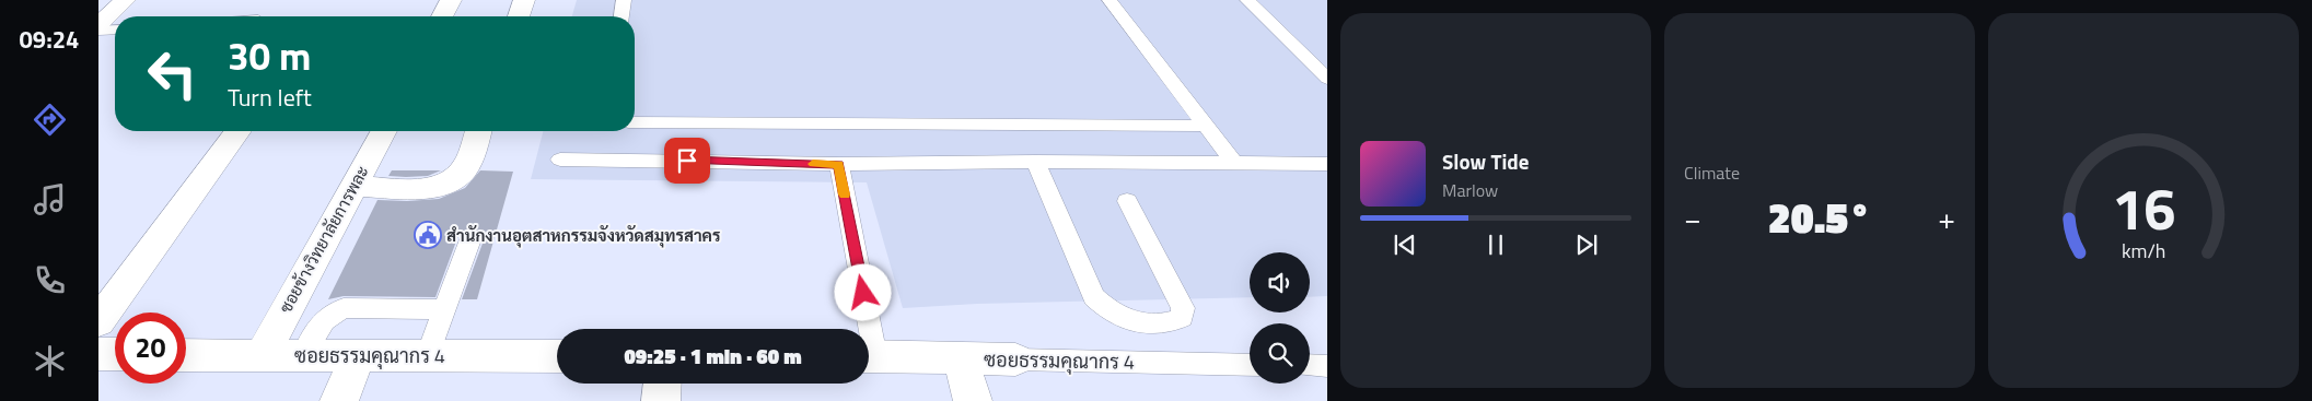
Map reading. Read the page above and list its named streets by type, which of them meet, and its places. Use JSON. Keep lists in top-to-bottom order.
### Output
{
  "streets": {
    "street": ["ซอยข้างวิทยาลัยการพละ", "ซอยธรรมคุณากร 4"]
  },
  "crossings": [
    ["ซอยข้างวิทยาลัยการพละ", "ซอยธรรมคุณากร 4"]
  ],
  "places": {
    "public building": ["สำนักงานอุตสาหกรรมจังหวัดสมุทรสาคร"]
  },
  "page": {
    "tabs": "09:24",
    "tile": "Climate",
    "turn": ["30 m", "Turn left"],
    "song": ["Slow Tide", "Marlow"],
    "heat": ["−", "20.5°", "+"],
    "limit": "20",
    "trip": "09:25 · 1 min · 60 m",
    "gauge": ["16", "km/h"]
  }
}
